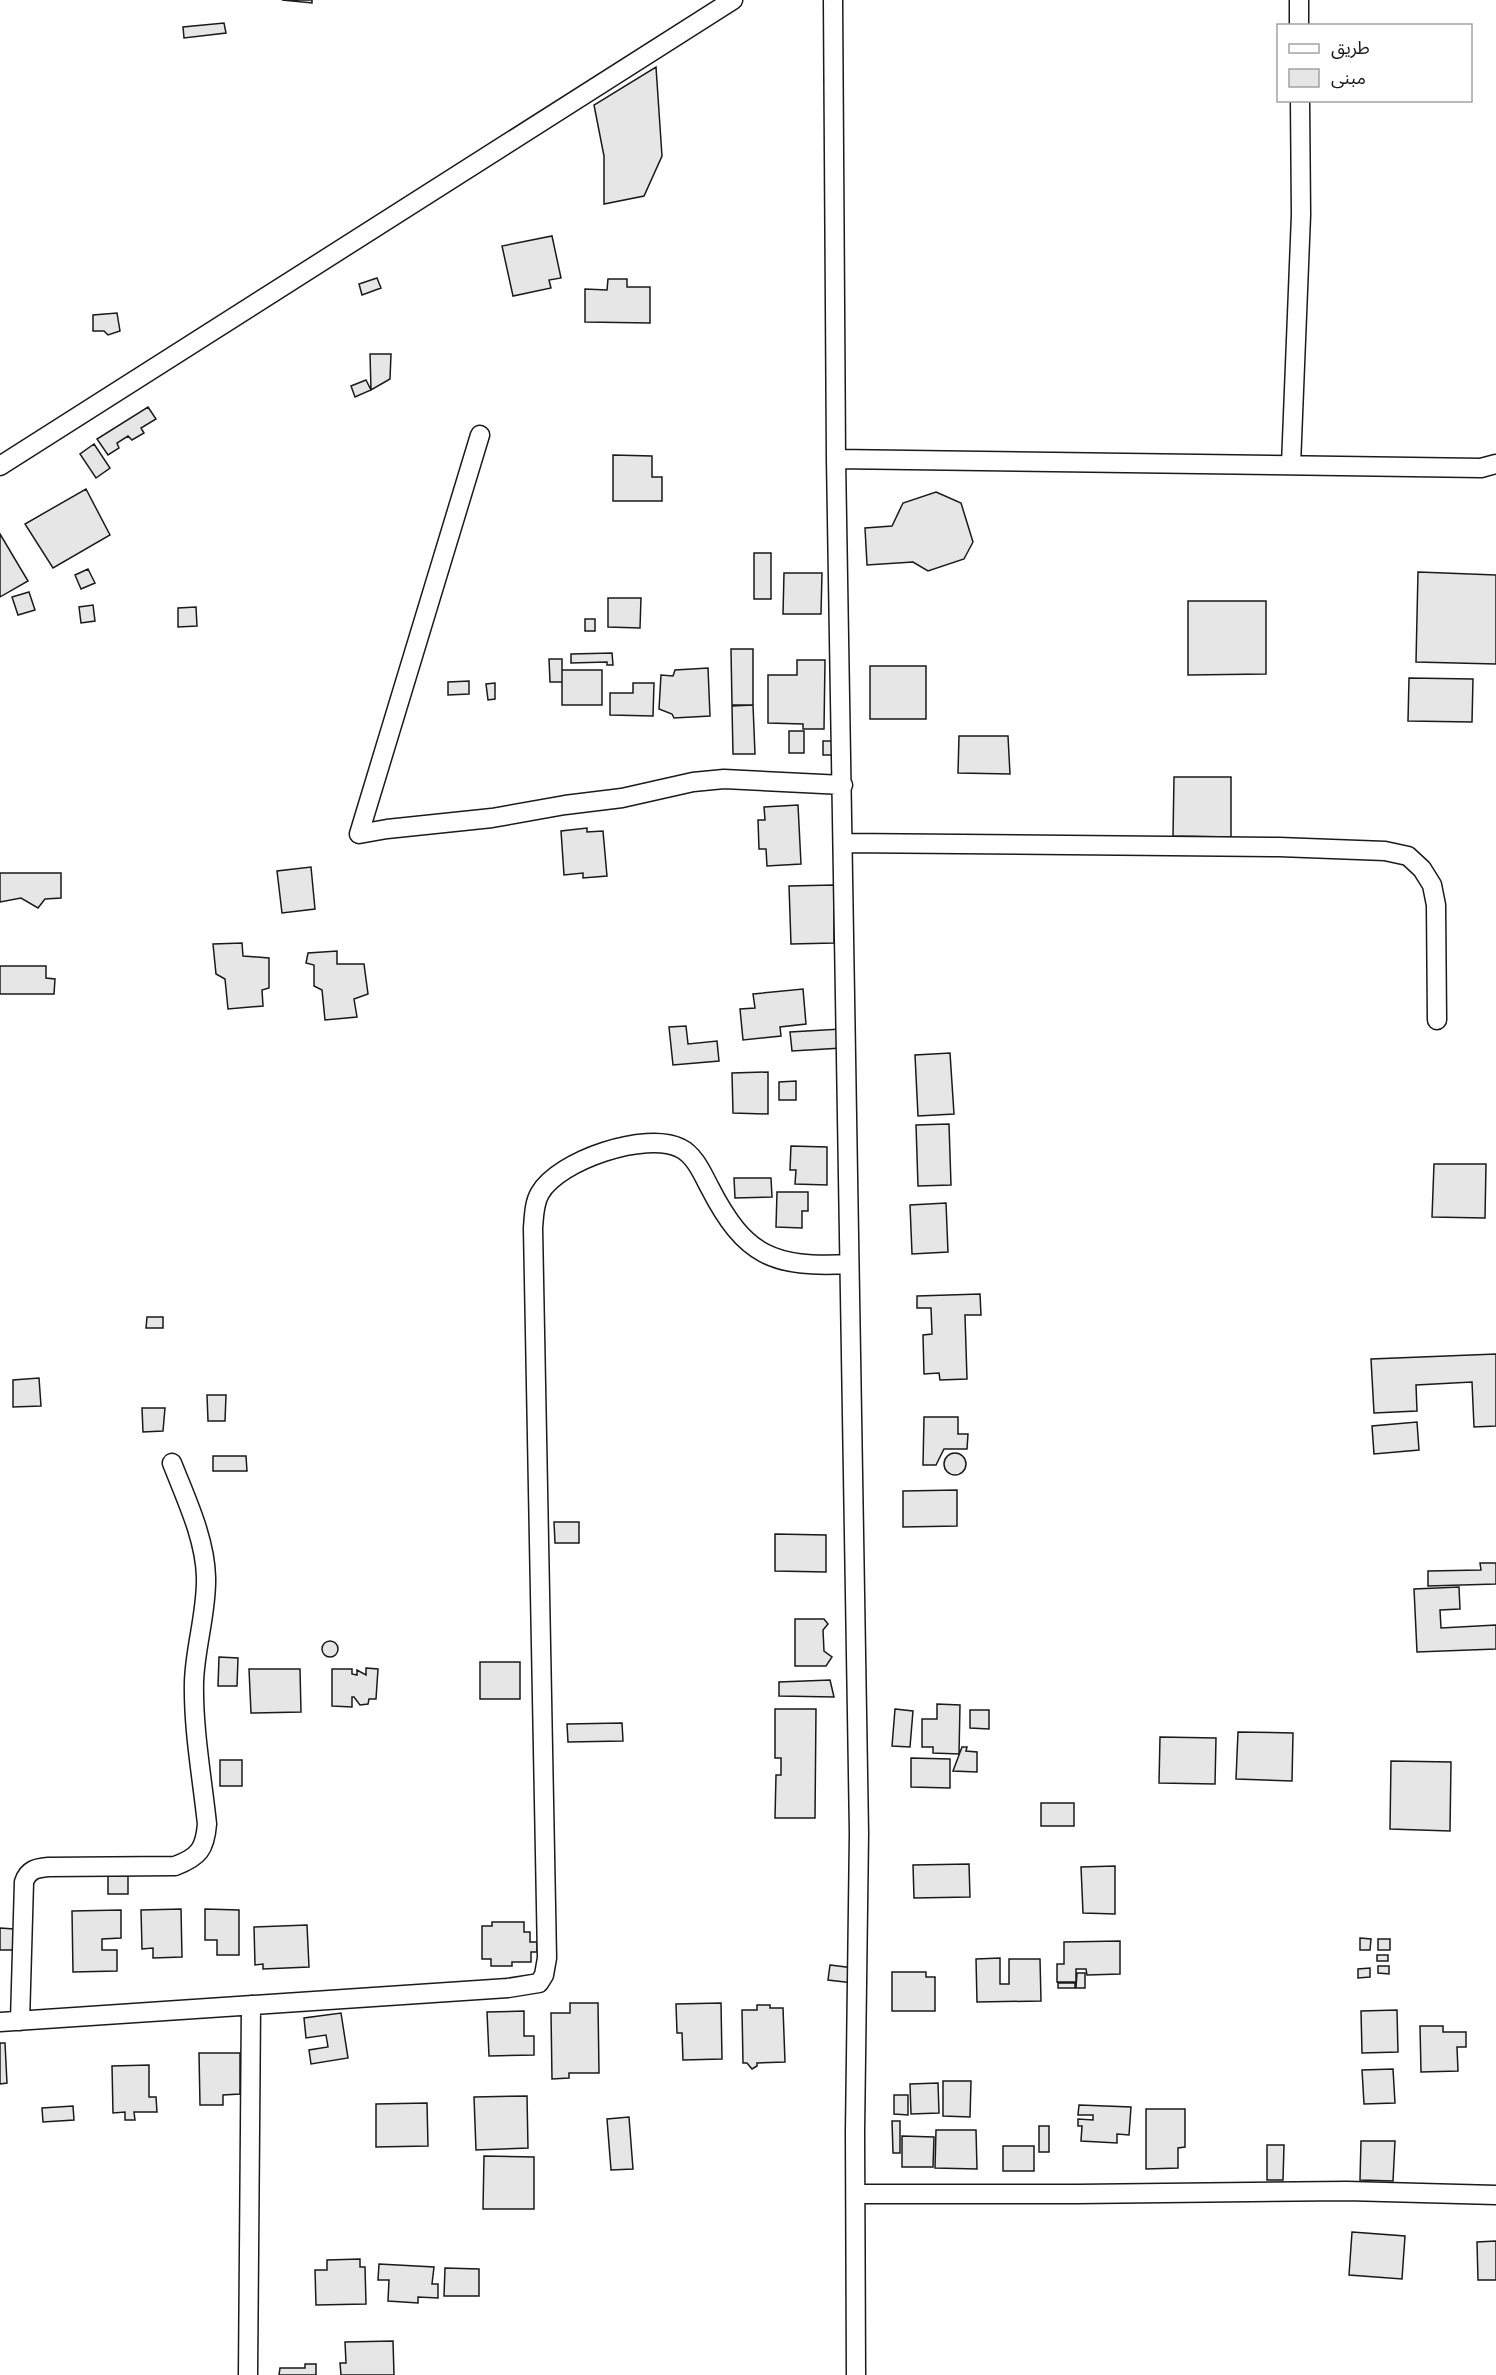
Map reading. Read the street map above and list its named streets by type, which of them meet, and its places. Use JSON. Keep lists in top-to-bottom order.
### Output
{
  "legend": ["طريق", "مبنى"]
}
